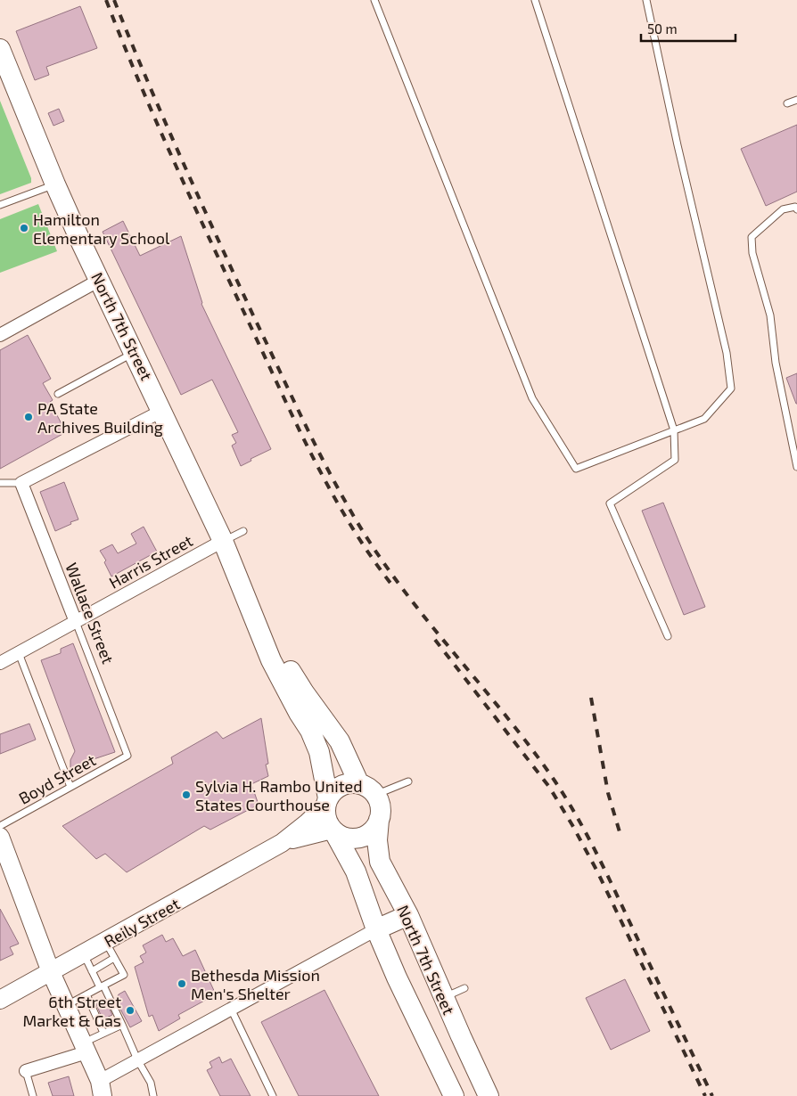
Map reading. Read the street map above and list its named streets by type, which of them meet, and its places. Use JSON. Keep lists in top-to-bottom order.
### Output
{
  "streets": {
    "main road": ["North 7th Street", "Reily Street"],
    "street": ["Harris Street", "Wallace Street"],
    "lane": ["Boyd Street"]
  },
  "crossings": [
    ["North 7th Street", "Harris Street"],
    ["North 7th Street", "Reily Street"],
    ["Harris Street", "Wallace Street"],
    ["Wallace Street", "Boyd Street"]
  ],
  "places": [
    "Hamilton Elementary School",
    "PA State Archives Building",
    "Sylvia H. Rambo United States Courthouse",
    "Bethesda Mission Men's Shelter",
    "6th Street Market & Gas"
  ],
  "scale_bar": "50 m"
}
